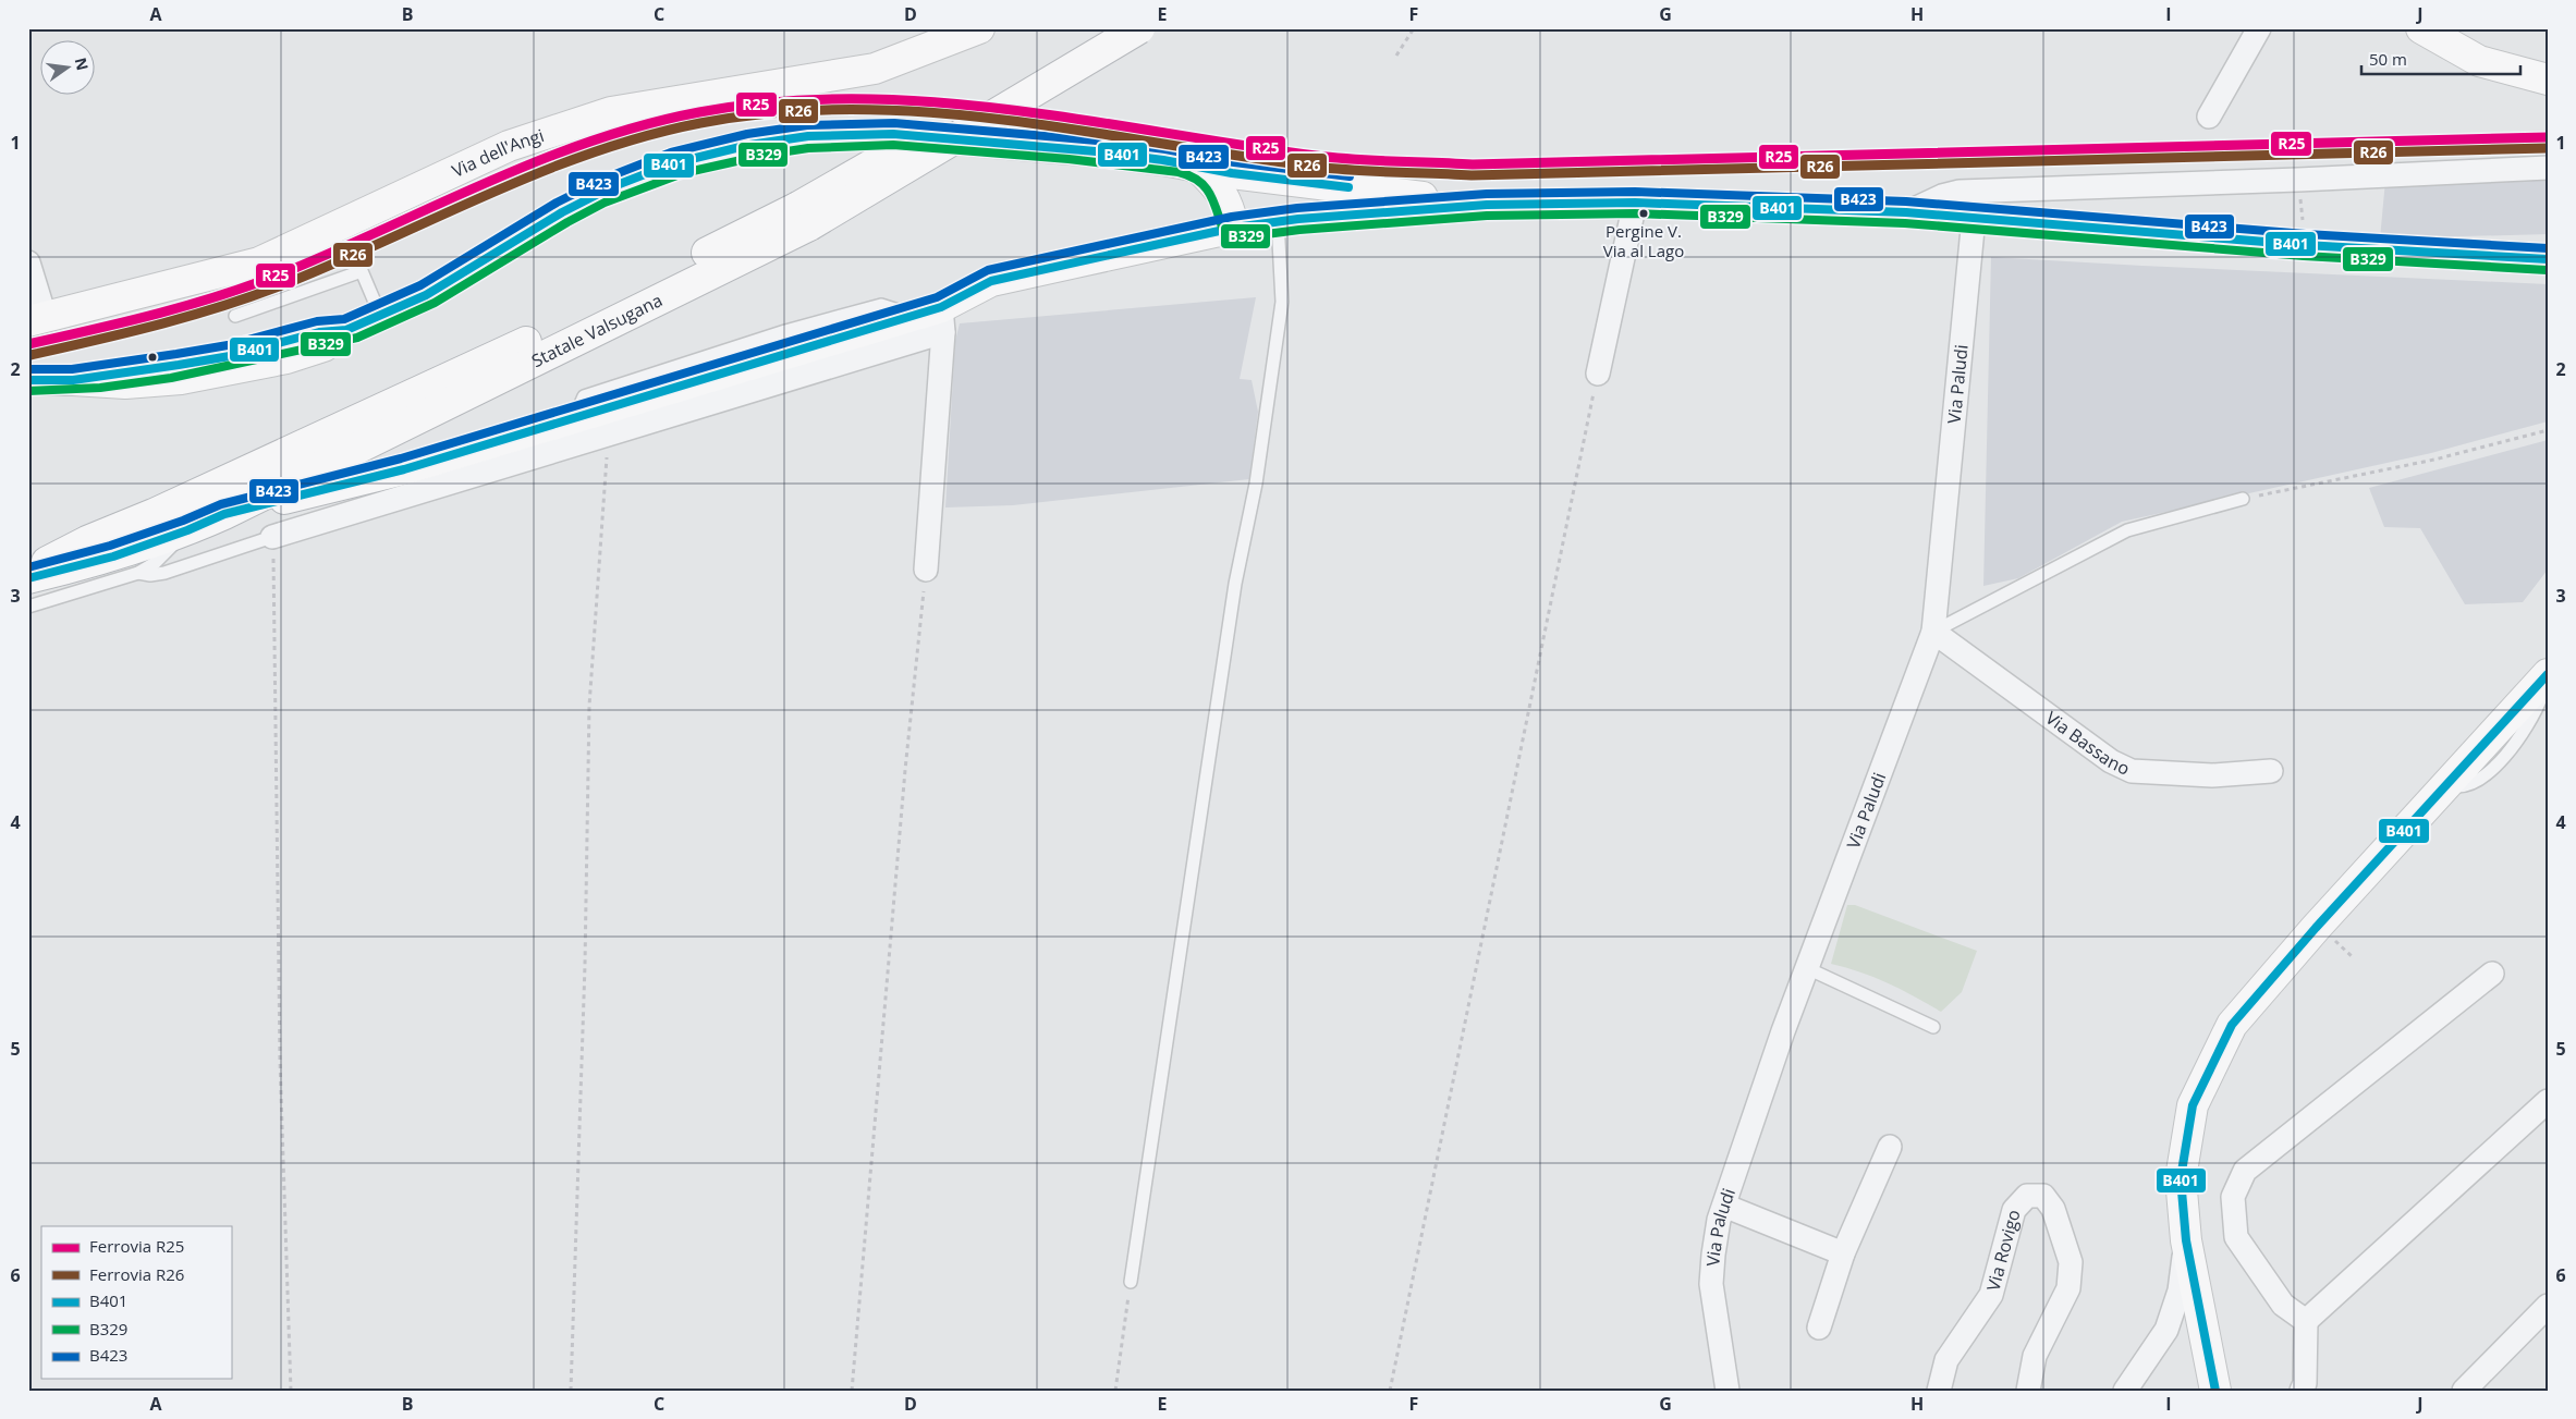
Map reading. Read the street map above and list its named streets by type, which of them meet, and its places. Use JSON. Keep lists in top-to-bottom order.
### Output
{
  "streets": {
    "main road": ["Via dell'Angi", "Statale Valsugana"],
    "street": ["Via Paludi", "Via Bassano", "Via Rovigo"]
  },
  "crossings": [
    ["Via Paludi", "Via Bassano"]
  ],
  "places": ["Pergine V. Via al Lago"],
  "lines": [
    "rail line R25",
    "rail line R26",
    "transit line B423",
    "transit line B401",
    "transit line B329"
  ],
  "legend": [
    "Ferrovia R25",
    "Ferrovia R26",
    "B401",
    "B329",
    "B423"
  ],
  "scale_bar": "50 m",
  "north": "right",
  "grid": {
    "columns": [
      "A",
      "B",
      "C",
      "D",
      "E",
      "F",
      "G",
      "H",
      "I",
      "J"
    ],
    "rows": [
      "1",
      "2",
      "3",
      "4",
      "5",
      "6"
    ]
  }
}
